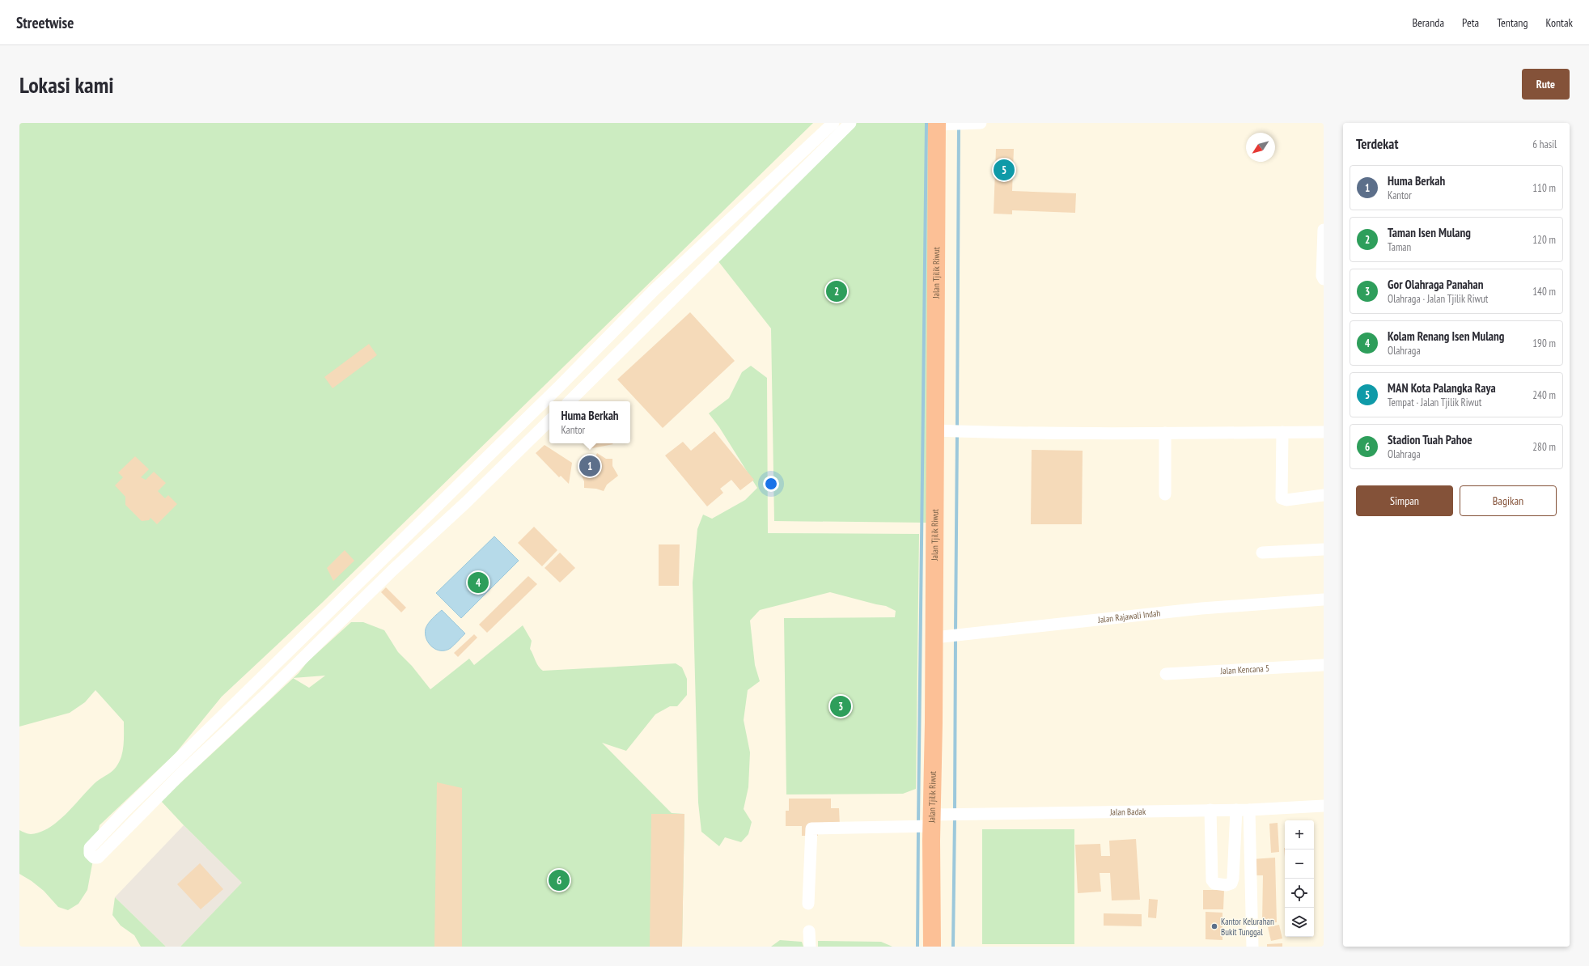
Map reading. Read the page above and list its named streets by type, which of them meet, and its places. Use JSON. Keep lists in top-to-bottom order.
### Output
{
  "streets": {
    "highway": ["Jalan Tjilik Riwut"],
    "street": ["Jalan Rajawali Indah", "Jalan Kencana 5", "Jalan Badak"]
  },
  "crossings": [
    ["Jalan Tjilik Riwut", "Jalan Rajawali Indah"],
    ["Jalan Tjilik Riwut", "Jalan Badak"]
  ],
  "places": ["Kantor Kelurahan Bukit Tunggal"],
  "north": "bottom left",
  "page": {
    "header": "Streetwise",
    "nav": [
      "Beranda",
      "Peta",
      "Tentang",
      "Kontak"
    ],
    "buttons": [
      "Rute",
      ["Simpan", "Bagikan"]
    ],
    "title": "Lokasi kami",
    "heading": ["Terdekat", "6 hasil"],
    "pins": [
      "5",
      "2",
      "1",
      "4",
      "3",
      "6"
    ],
    "list": [
      {
        "mark": "1",
        "name": "Huma Berkah",
        "note": "Kantor",
        "value": "110 m"
      },
      {
        "mark": "2",
        "name": "Taman Isen Mulang",
        "note": "Taman",
        "value": "120 m"
      },
      {
        "mark": "3",
        "name": "Gor Olahraga Panahan",
        "note": "Olahraga · Jalan Tjilik Riwut",
        "value": "140 m"
      },
      {
        "mark": "4",
        "name": "Kolam Renang Isen Mulang",
        "note": "Olahraga",
        "value": "190 m"
      },
      {
        "mark": "5",
        "name": "MAN Kota Palangka Raya",
        "note": "Tempat · Jalan Tjilik Riwut",
        "value": "240 m"
      },
      {
        "mark": "6",
        "name": "Stadion Tuah Pahoe",
        "note": "Olahraga",
        "value": "280 m"
      }
    ],
    "popup": ["Huma Berkah", "Kantor"],
    "map_buttons": ["+", "−"]
  }
}
